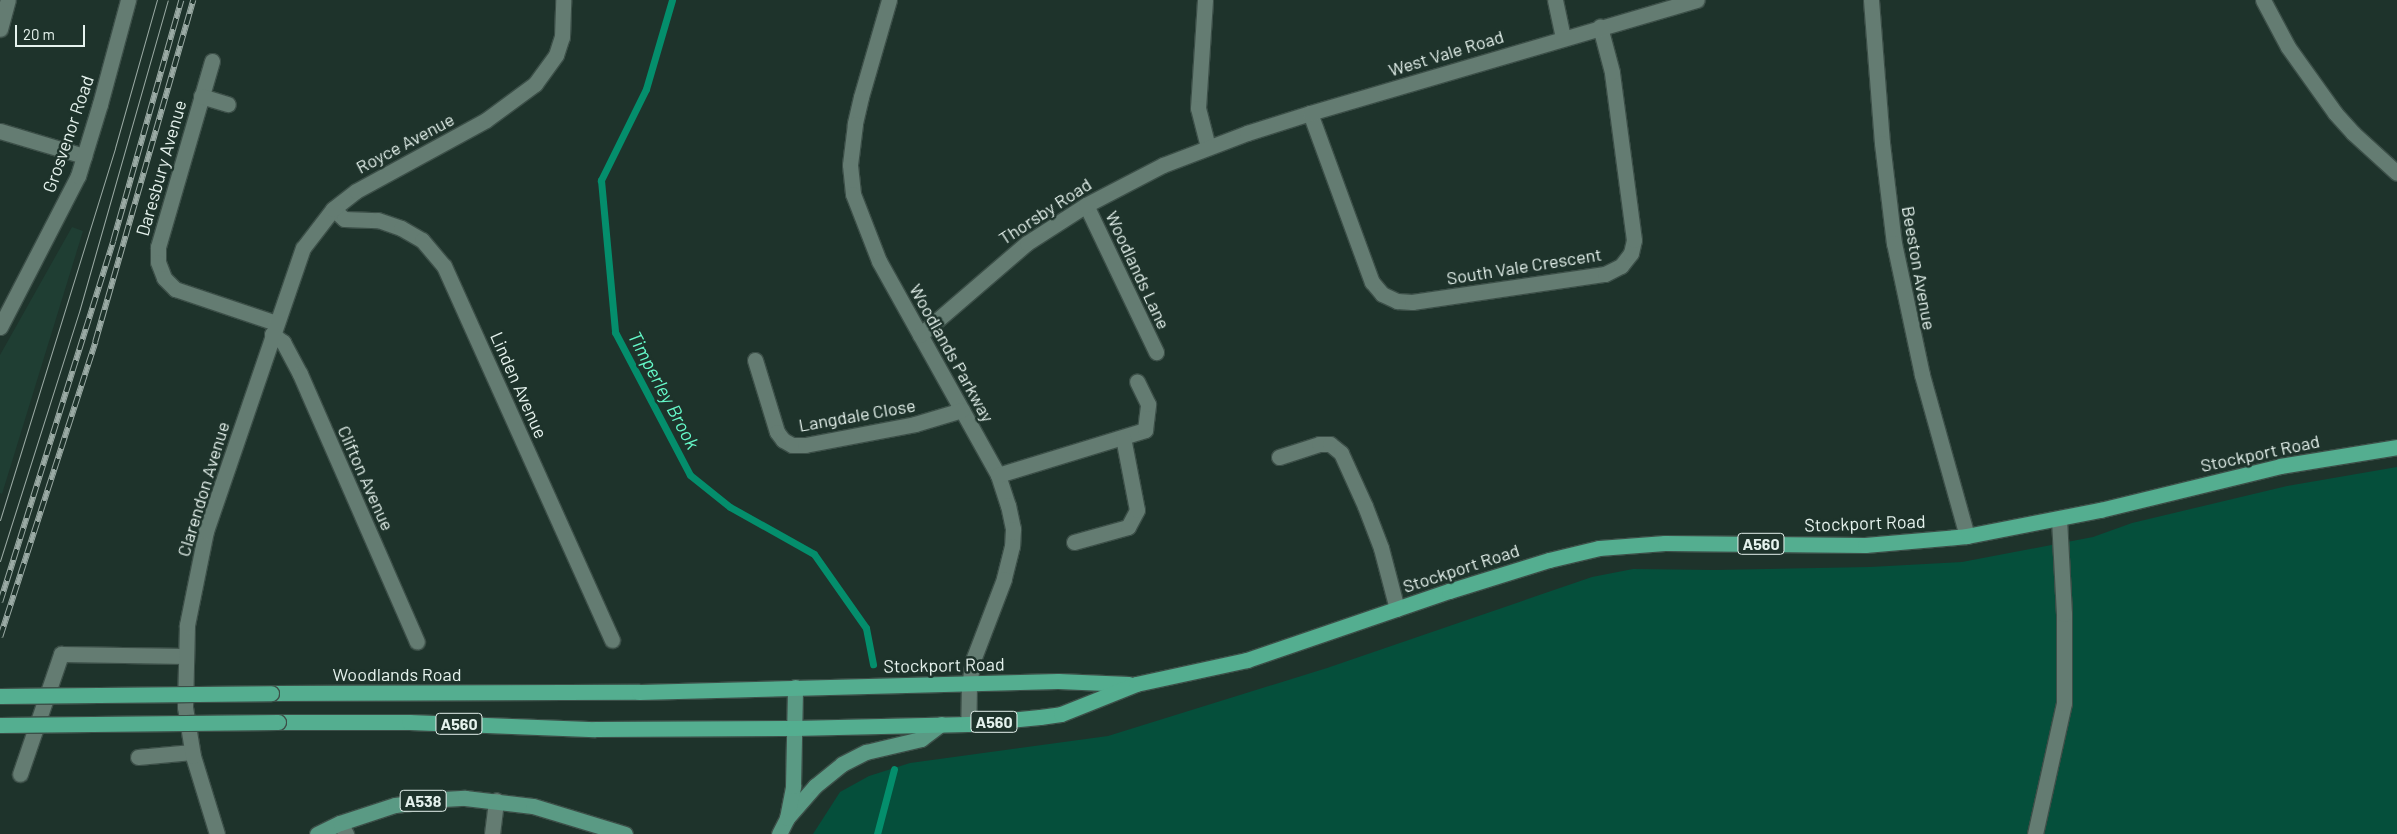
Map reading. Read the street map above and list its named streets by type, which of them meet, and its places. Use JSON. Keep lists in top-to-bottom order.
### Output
{
  "streets": {
    "highway": ["Stockport Road", "A560", "Woodlands Road"],
    "main road": ["A538"],
    "street": [
      "West Vale Road",
      "Grosvenor Road",
      "Royce Avenue",
      "Daresbury Avenue",
      "Thorsby Road",
      "South Vale Crescent",
      "Beeston Avenue",
      "Woodlands Lane",
      "Woodlands Parkway",
      "Linden Avenue",
      "Langdale Close",
      "Clifton Avenue",
      "Clarendon Avenue"
    ]
  },
  "crossings": [
    ["West Vale Road", "Thorsby Road"],
    ["West Vale Road", "South Vale Crescent"],
    ["Royce Avenue", "Daresbury Avenue"],
    ["Royce Avenue", "Linden Avenue"],
    ["Royce Avenue", "Clifton Avenue"],
    ["Royce Avenue", "Clarendon Avenue"],
    ["Daresbury Avenue", "Clifton Avenue"],
    ["Daresbury Avenue", "Clarendon Avenue"],
    ["Thorsby Road", "Woodlands Lane"],
    ["Thorsby Road", "Woodlands Parkway"],
    ["Beeston Avenue", "Stockport Road"],
    ["Woodlands Parkway", "Langdale Close"],
    ["Woodlands Parkway", "Stockport Road"],
    ["Stockport Road", "A560"],
    ["Stockport Road", "Woodlands Road"],
    ["Clifton Avenue", "Clarendon Avenue"]
  ],
  "water": ["Timperley Brook"],
  "scale_bar": "20 m"
}
